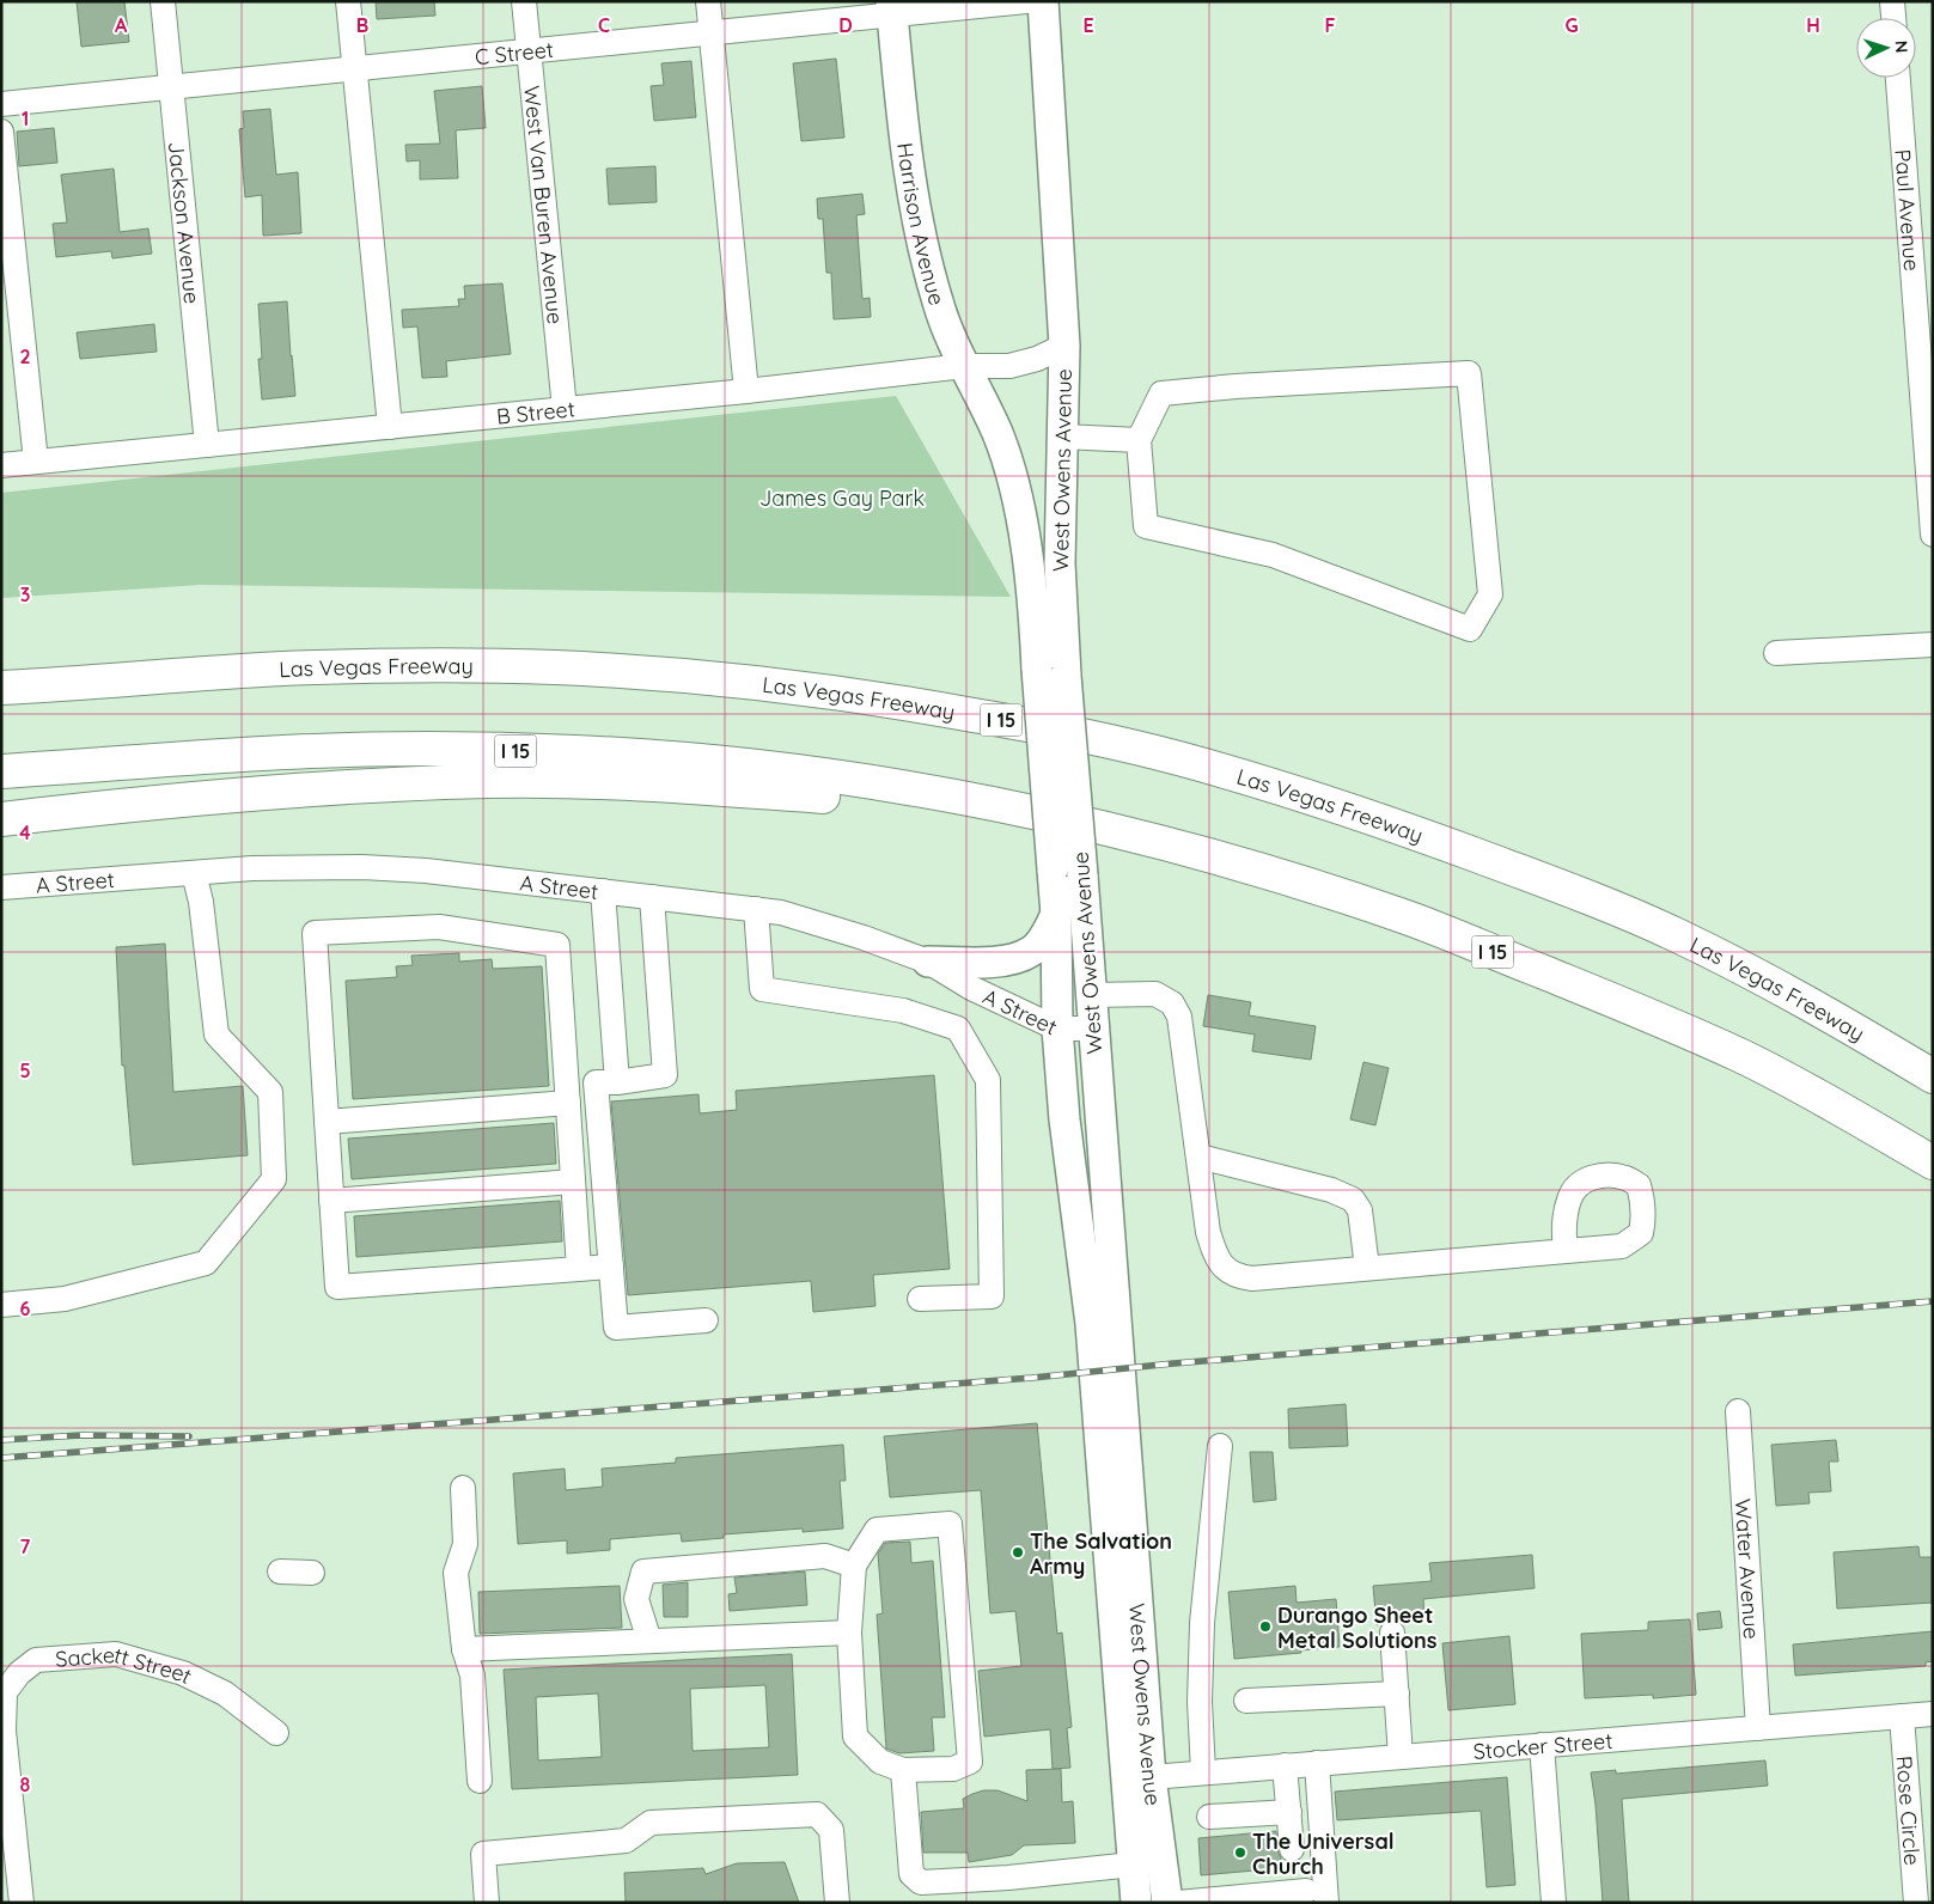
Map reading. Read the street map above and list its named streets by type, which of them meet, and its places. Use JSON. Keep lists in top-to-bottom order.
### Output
{
  "streets": {
    "highway": ["Las Vegas Freeway", "I 15"],
    "main road": ["Harrison Avenue", "West Owens Avenue"],
    "street": [
      "C Street",
      "West Van Buren Avenue",
      "Paul Avenue",
      "Jackson Avenue",
      "B Street",
      "A Street",
      "Water Avenue",
      "Sackett Street",
      "Stocker Street",
      "Rose Circle"
    ]
  },
  "crossings": [
    ["C Street", "West Van Buren Avenue"],
    ["C Street", "Jackson Avenue"],
    ["C Street", "Harrison Avenue"],
    ["West Van Buren Avenue", "B Street"],
    ["Jackson Avenue", "B Street"],
    ["Harrison Avenue", "B Street"],
    ["Harrison Avenue", "West Owens Avenue"],
    ["B Street", "West Owens Avenue"],
    ["West Owens Avenue", "A Street"],
    ["West Owens Avenue", "Stocker Street"],
    ["Water Avenue", "Stocker Street"],
    ["Stocker Street", "Rose Circle"]
  ],
  "parks": ["James Gay Park"],
  "places": ["The Salvation Army", "Durango Sheet Metal Solutions", "The Universal Church"],
  "north": "right",
  "grid": {
    "columns": [
      "A",
      "B",
      "C",
      "D",
      "E",
      "F",
      "G",
      "H"
    ],
    "rows": [
      "1",
      "2",
      "3",
      "4",
      "5",
      "6",
      "7",
      "8"
    ]
  }
}
